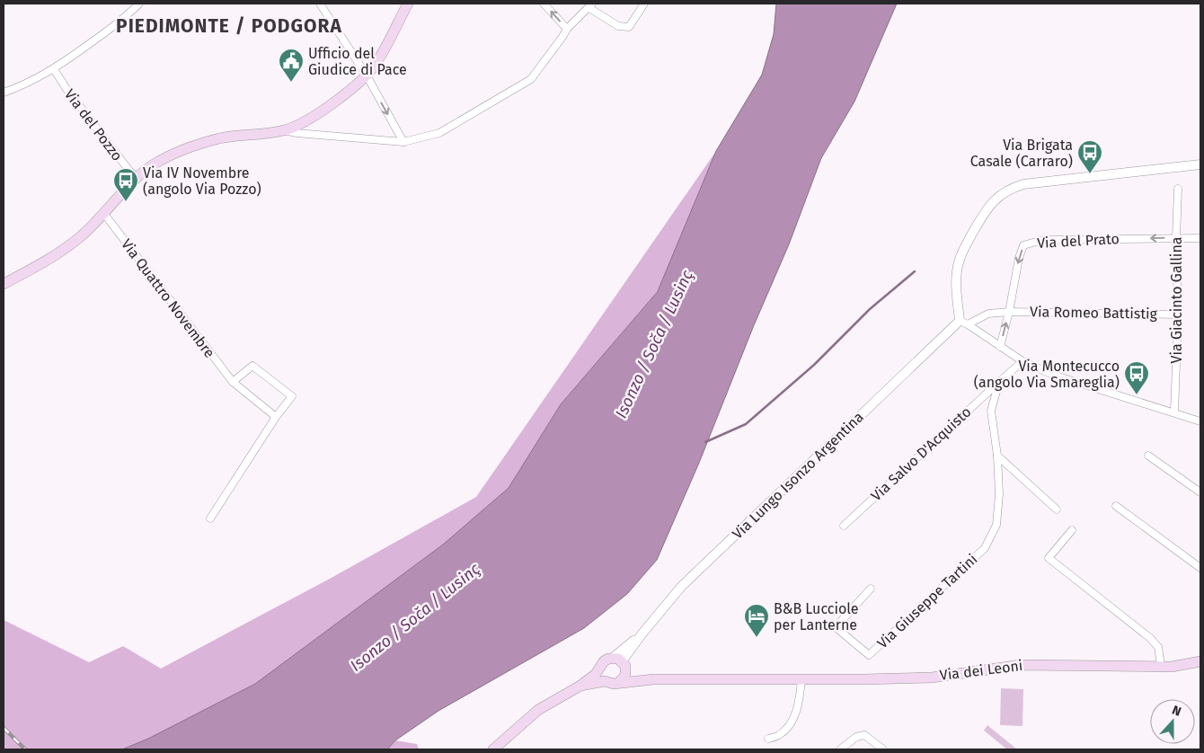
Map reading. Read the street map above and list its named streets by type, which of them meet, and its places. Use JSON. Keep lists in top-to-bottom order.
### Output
{
  "streets": {
    "main road": ["Via Lungo Isonzo Argentina", "Via dei Leoni"],
    "street": [
      "Via del Pozzo",
      "Via del Prato",
      "Via Quattro Novembre",
      "Via Giacinto Gallina",
      "Via Romeo Battistig",
      "Via Salvo D'Acquisto",
      "Via Giuseppe Tartini"
    ]
  },
  "crossings": [
    ["Via del Prato", "Via Giacinto Gallina"],
    ["Via del Prato", "Via Romeo Battistig"],
    ["Via Giacinto Gallina", "Via Romeo Battistig"],
    ["Via Romeo Battistig", "Via Lungo Isonzo Argentina"],
    ["Via Lungo Isonzo Argentina", "Via dei Leoni"]
  ],
  "one_way": ["Via del Prato"],
  "districts": ["PIEDIMONTE / PODGORA"],
  "water": ["Isonzo / Soča / Lusinç"],
  "places": {
    "public building": ["Ufficio del Giudice di Pace"],
    "bus stop": ["Via Brigata Casale (Carraro)", "Via IV Novembre (angolo Via Pozzo)", "Via Montecucco (angolo Via Smareglia)"],
    "hotel": ["B&B Lucciole per Lanterne"]
  },
  "north": "top"
}
